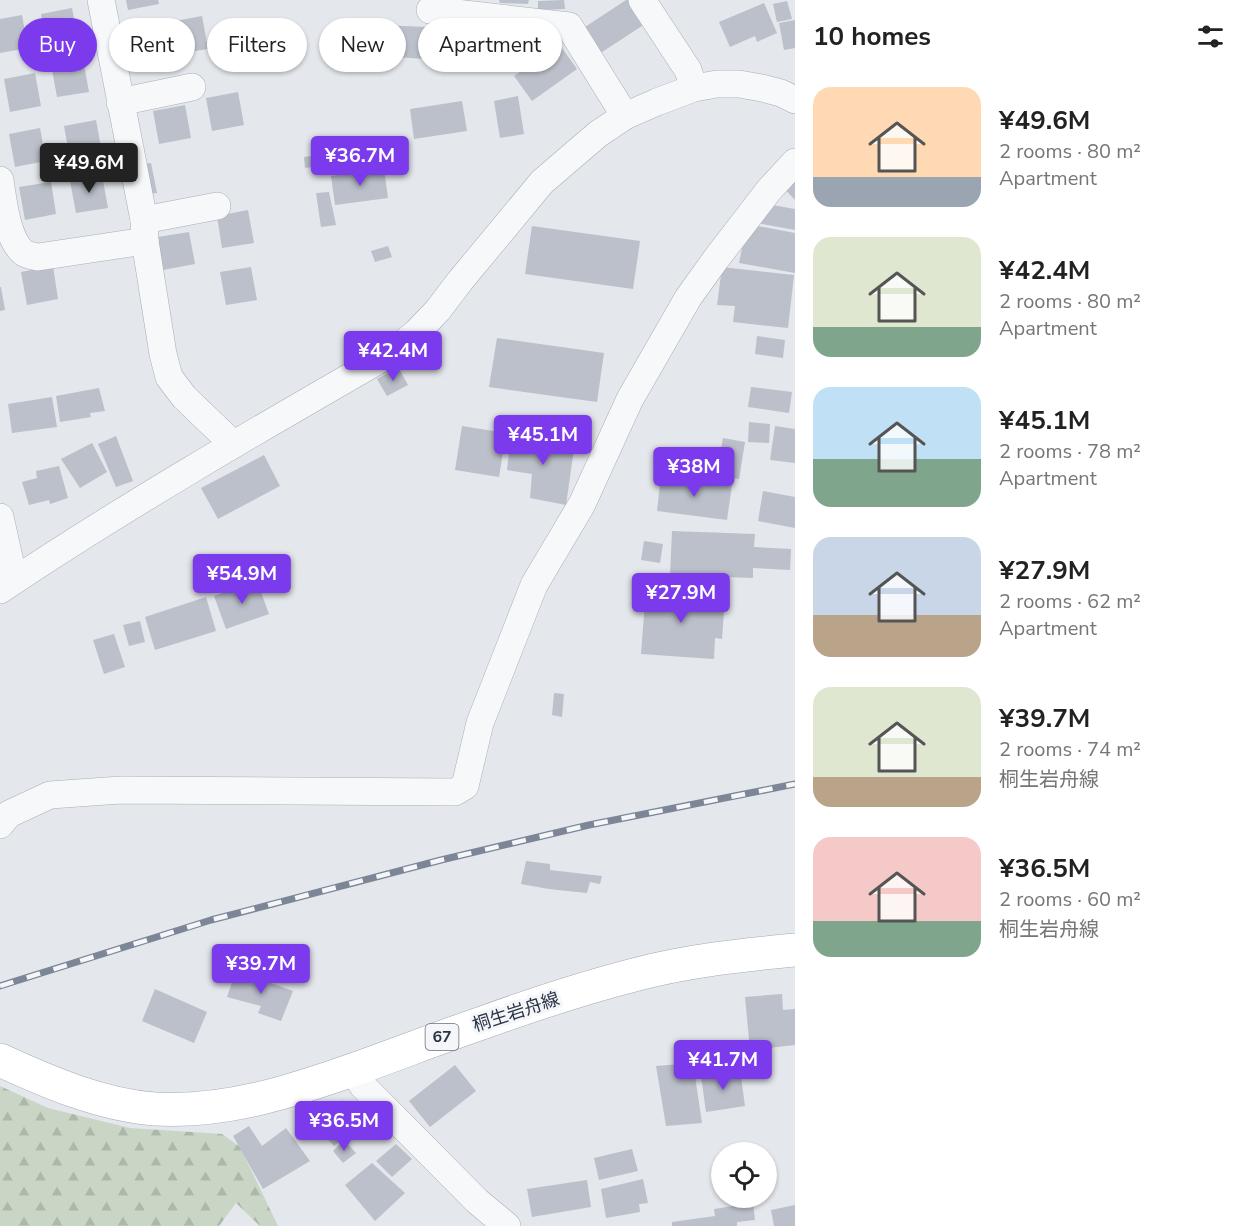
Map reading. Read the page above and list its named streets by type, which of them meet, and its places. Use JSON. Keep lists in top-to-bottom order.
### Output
{
  "streets": {
    "main road": ["桐生岩舟線", "67"]
  },
  "page": {
    "heading": "10 homes",
    "chip": [
      "Buy",
      "Rent",
      "Filters",
      "New",
      "Apartment"
    ],
    "list": [
      {
        "name": "¥49.6M",
        "note": "2 rooms · 80 m² · Apartment"
      },
      {
        "name": "¥42.4M",
        "note": "2 rooms · 80 m² · Apartment"
      },
      {
        "name": "¥45.1M",
        "note": "2 rooms · 78 m² · Apartment"
      },
      {
        "name": "¥27.9M",
        "note": "2 rooms · 62 m² · Apartment"
      },
      {
        "name": "¥39.7M",
        "note": "2 rooms · 74 m² · 桐生岩舟線"
      },
      {
        "name": "¥36.5M",
        "note": "2 rooms · 60 m² · 桐生岩舟線"
      }
    ],
    "price": [
      "¥36.7M",
      "¥49.6M",
      "¥42.4M",
      "¥45.1M",
      "¥38M",
      "¥54.9M",
      "¥27.9M",
      "¥39.7M",
      "¥41.7M",
      "¥36.5M"
    ]
  }
}
